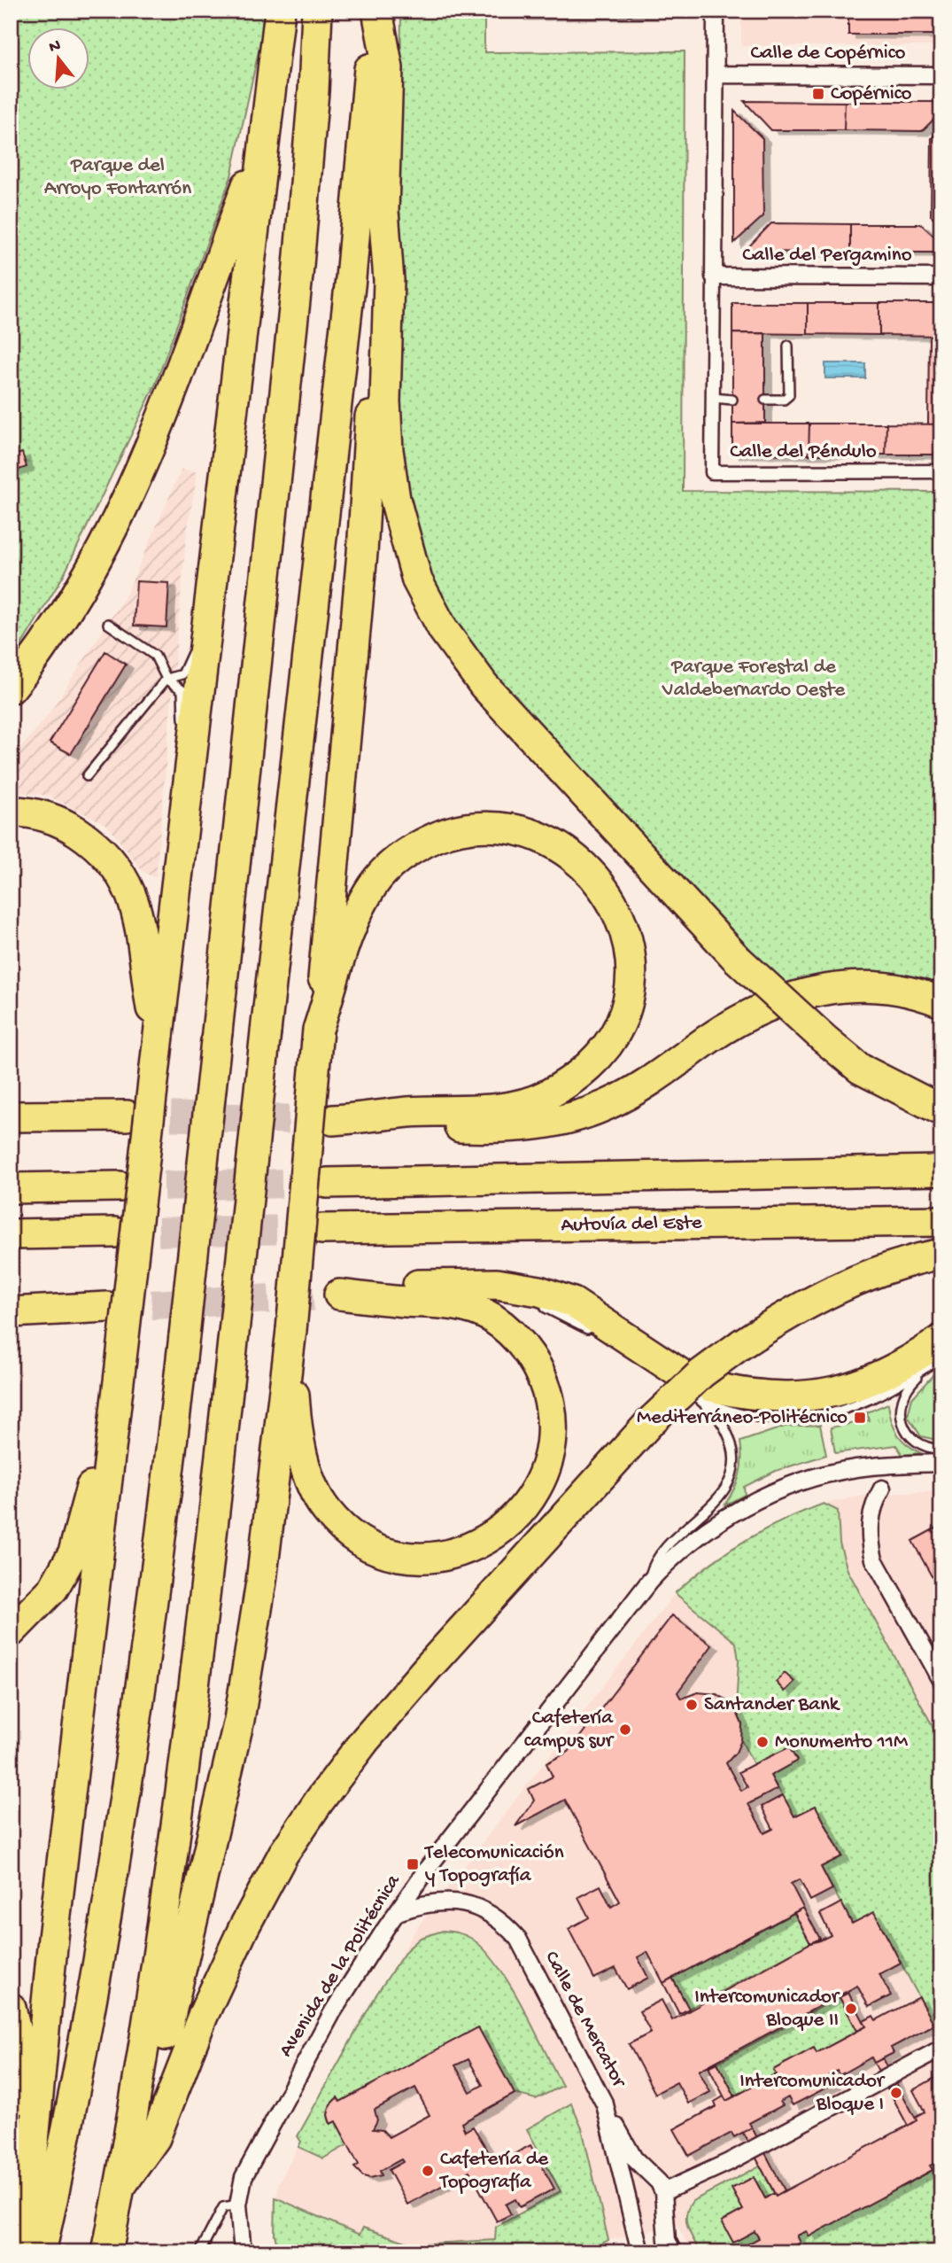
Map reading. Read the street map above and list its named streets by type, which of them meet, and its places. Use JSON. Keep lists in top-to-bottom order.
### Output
{
  "streets": {
    "highway": ["Autovía del Este"],
    "street": [
      "Calle de Copérnico",
      "Calle del Pergamino",
      "Calle del Péndulo",
      "Avenida de la Politécnica",
      "Calle de Mercator"
    ]
  },
  "crossings": [
    ["Calle del Pergamino", "Calle del Péndulo"],
    ["Avenida de la Politécnica", "Calle de Mercator"]
  ],
  "parks": ["Parque del Arroyo Fontarrón", "Parque Forestal de Valdebernardo Oeste"],
  "places": {
    "transit": ["Copérnico", "Mediterráneo-Politécnico", "Telecomunicación y Topografía"],
    "other": [
      "Santander Bank",
      "Cafetería campus sur",
      "Monumento 11M",
      "Intercomunicador Bloque II",
      "Intercomunicador Bloque I",
      "Cafetería de Topografía"
    ]
  },
  "north": "top"
}
